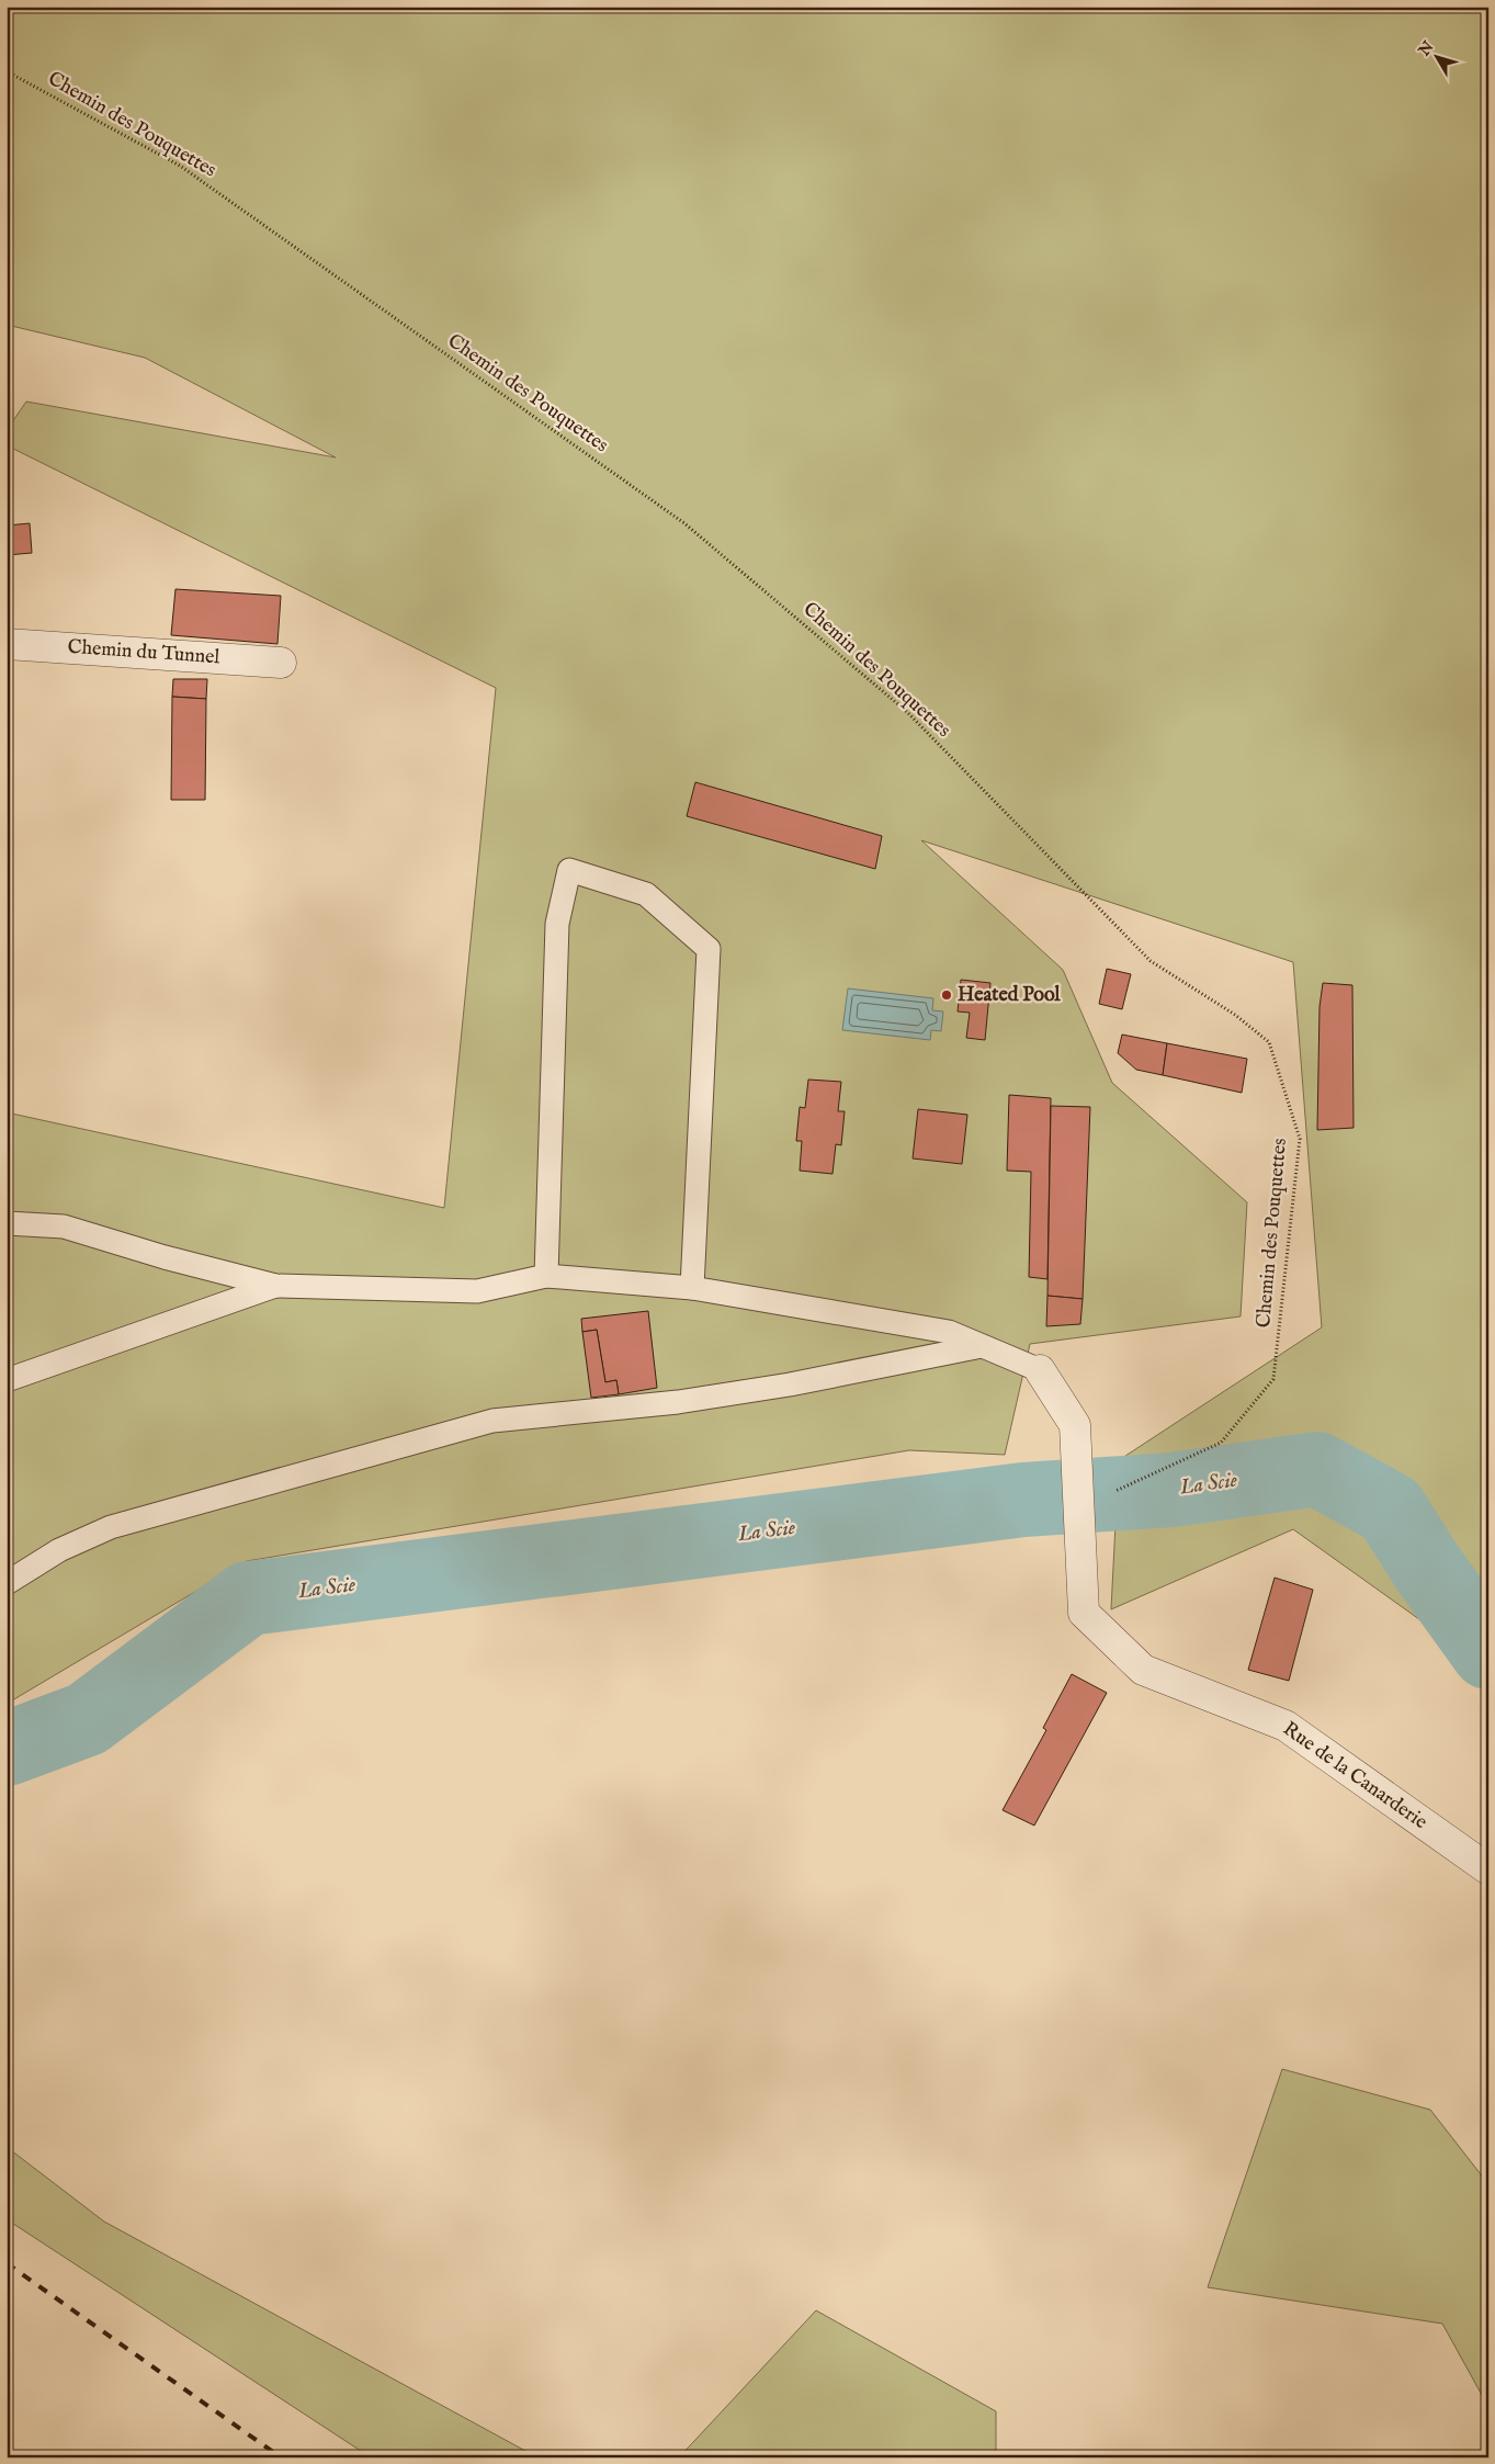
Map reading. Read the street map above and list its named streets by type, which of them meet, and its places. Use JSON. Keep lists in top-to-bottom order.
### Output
{
  "streets": {
    "street": ["Chemin du Tunnel", "Rue de la Canarderie"],
    "path": ["Chemin des Pouquettes"]
  },
  "crossings": [
    ["Chemin des Pouquettes", "Rue de la Canarderie"]
  ],
  "water": ["La Scie"],
  "places": ["Heated Pool"],
  "north": "top left"
}
